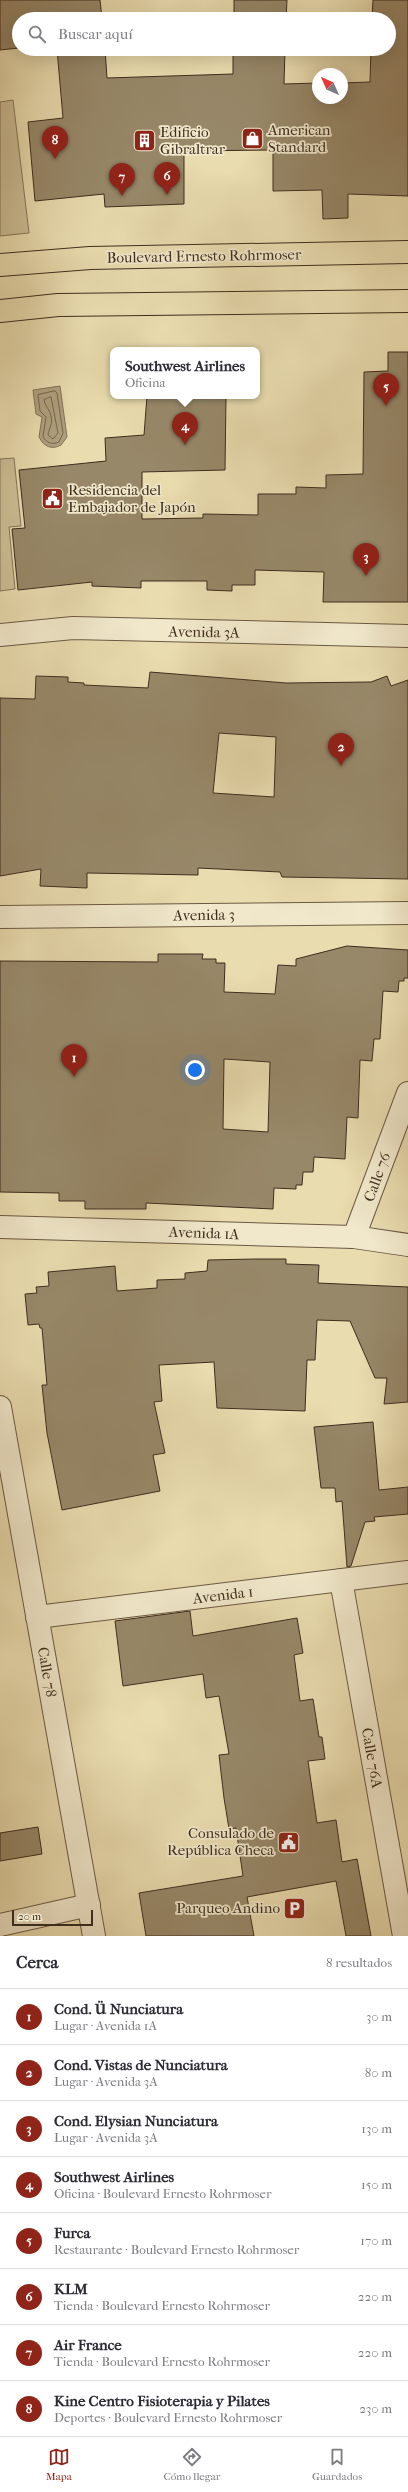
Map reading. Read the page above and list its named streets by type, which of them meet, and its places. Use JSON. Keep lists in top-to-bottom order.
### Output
{
  "streets": {
    "main road": ["Boulevard Ernesto Rohrmoser"],
    "street": [
      "Avenida 3A",
      "Avenida 3",
      "Calle 76",
      "Avenida 1A",
      "Avenida 1",
      "Calle 78",
      "Calle 76A"
    ]
  },
  "crossings": [
    ["Calle 76", "Avenida 1A"],
    ["Avenida 1", "Calle 78"],
    ["Avenida 1", "Calle 76A"]
  ],
  "places": {
    "shop": ["American Standard"],
    "building": ["Edificio Gibraltrar"],
    "public building": ["Residencia del Embajador de Japón", "Consulado de República Checa"],
    "parking": ["Parqueo Andino"]
  },
  "scale_bar": "20 m",
  "north": "top left",
  "page": {
    "search": "Buscar aquí",
    "pins": [
      "8",
      "6",
      "7",
      "5",
      "4",
      "3",
      "2",
      "1"
    ],
    "popup": ["Southwest Airlines", "Oficina"],
    "scale": "20 m",
    "heading": ["Cerca", "8 resultados"],
    "list": [
      {
        "mark": "1",
        "name": "Cond. Ü Nunciatura",
        "note": "Lugar · Avenida 1A",
        "value": "30 m"
      },
      {
        "mark": "2",
        "name": "Cond. Vistas de Nunciatura",
        "note": "Lugar · Avenida 3A",
        "value": "80 m"
      },
      {
        "mark": "3",
        "name": "Cond. Elysian Nunciatura",
        "note": "Lugar · Avenida 3A",
        "value": "130 m"
      },
      {
        "mark": "4",
        "name": "Southwest Airlines",
        "note": "Oficina · Boulevard Ernesto Rohrmoser",
        "value": "150 m"
      },
      {
        "mark": "5",
        "name": "Furca",
        "note": "Restaurante · Boulevard Ernesto Rohrmoser",
        "value": "170 m"
      },
      {
        "mark": "6",
        "name": "KLM",
        "note": "Tienda · Boulevard Ernesto Rohrmoser",
        "value": "220 m"
      },
      {
        "mark": "7",
        "name": "Air France",
        "note": "Tienda · Boulevard Ernesto Rohrmoser",
        "value": "220 m"
      },
      {
        "mark": "8",
        "name": "Kine Centro Fisioterapia y Pilates",
        "note": "Deportes · Boulevard Ernesto Rohrmoser",
        "value": "230 m"
      }
    ],
    "nav": ["Mapa", "Cómo llegar", "Guardados"]
  }
}
